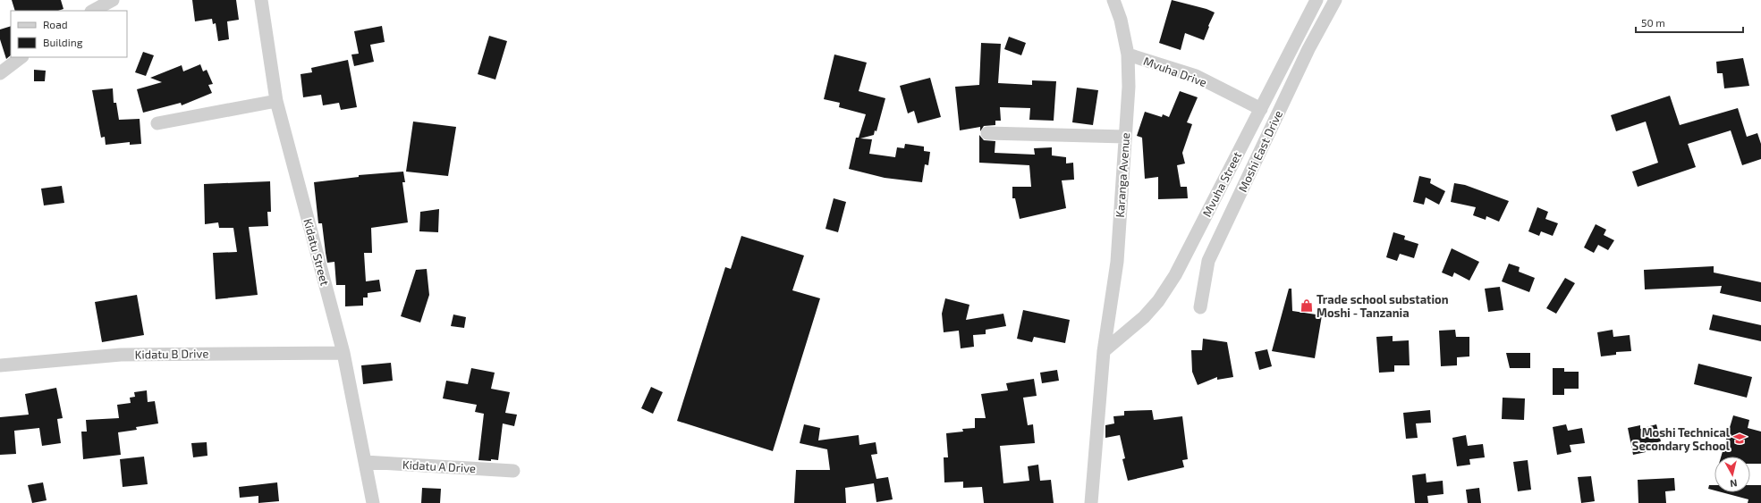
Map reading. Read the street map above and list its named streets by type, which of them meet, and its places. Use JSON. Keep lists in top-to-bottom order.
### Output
{
  "streets": {
    "street": [
      "Mvuha Drive",
      "Moshi East Drive",
      "Karanga Avenue",
      "Mvuha Street",
      "Kidatu Street",
      "Kidatu B Drive",
      "Kidatu A Drive"
    ]
  },
  "crossings": [
    ["Mvuha Drive", "Karanga Avenue"],
    ["Mvuha Drive", "Mvuha Street"],
    ["Karanga Avenue", "Mvuha Street"],
    ["Kidatu Street", "Kidatu B Drive"],
    ["Kidatu Street", "Kidatu A Drive"]
  ],
  "places": {
    "shop": ["Trade school substation Moshi - Tanzania"],
    "school or university": ["Moshi Technical Secondary School"]
  },
  "legend": ["Road", "Building"],
  "scale_bar": "50 m",
  "north": "bottom"
}
